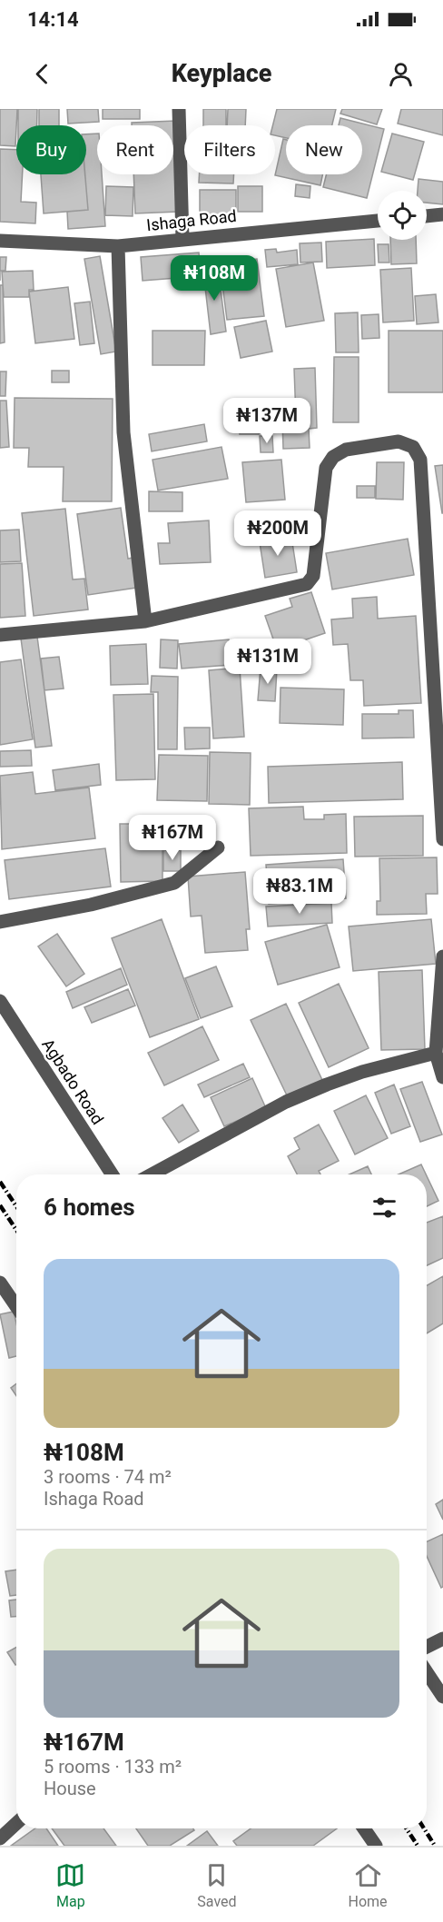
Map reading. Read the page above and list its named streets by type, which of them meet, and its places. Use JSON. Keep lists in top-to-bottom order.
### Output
{
  "streets": {
    "street": ["Ishaga Road", "Agbado Road"]
  },
  "page": {
    "status": "14:14",
    "header": "Keyplace",
    "chip": [
      "Buy",
      "Rent",
      "Filters",
      "New"
    ],
    "price": [
      "₦108M",
      "₦137M",
      "₦200M",
      "₦131M",
      "₦167M",
      "₦83.1M"
    ],
    "heading": "6 homes",
    "list": [
      {
        "name": "₦108M",
        "note": "3 rooms · 74 m² · Ishaga Road"
      },
      {
        "name": "₦167M",
        "note": "5 rooms · 133 m² · House"
      }
    ],
    "tabs": ["Map", "Saved", "Home"]
  }
}
